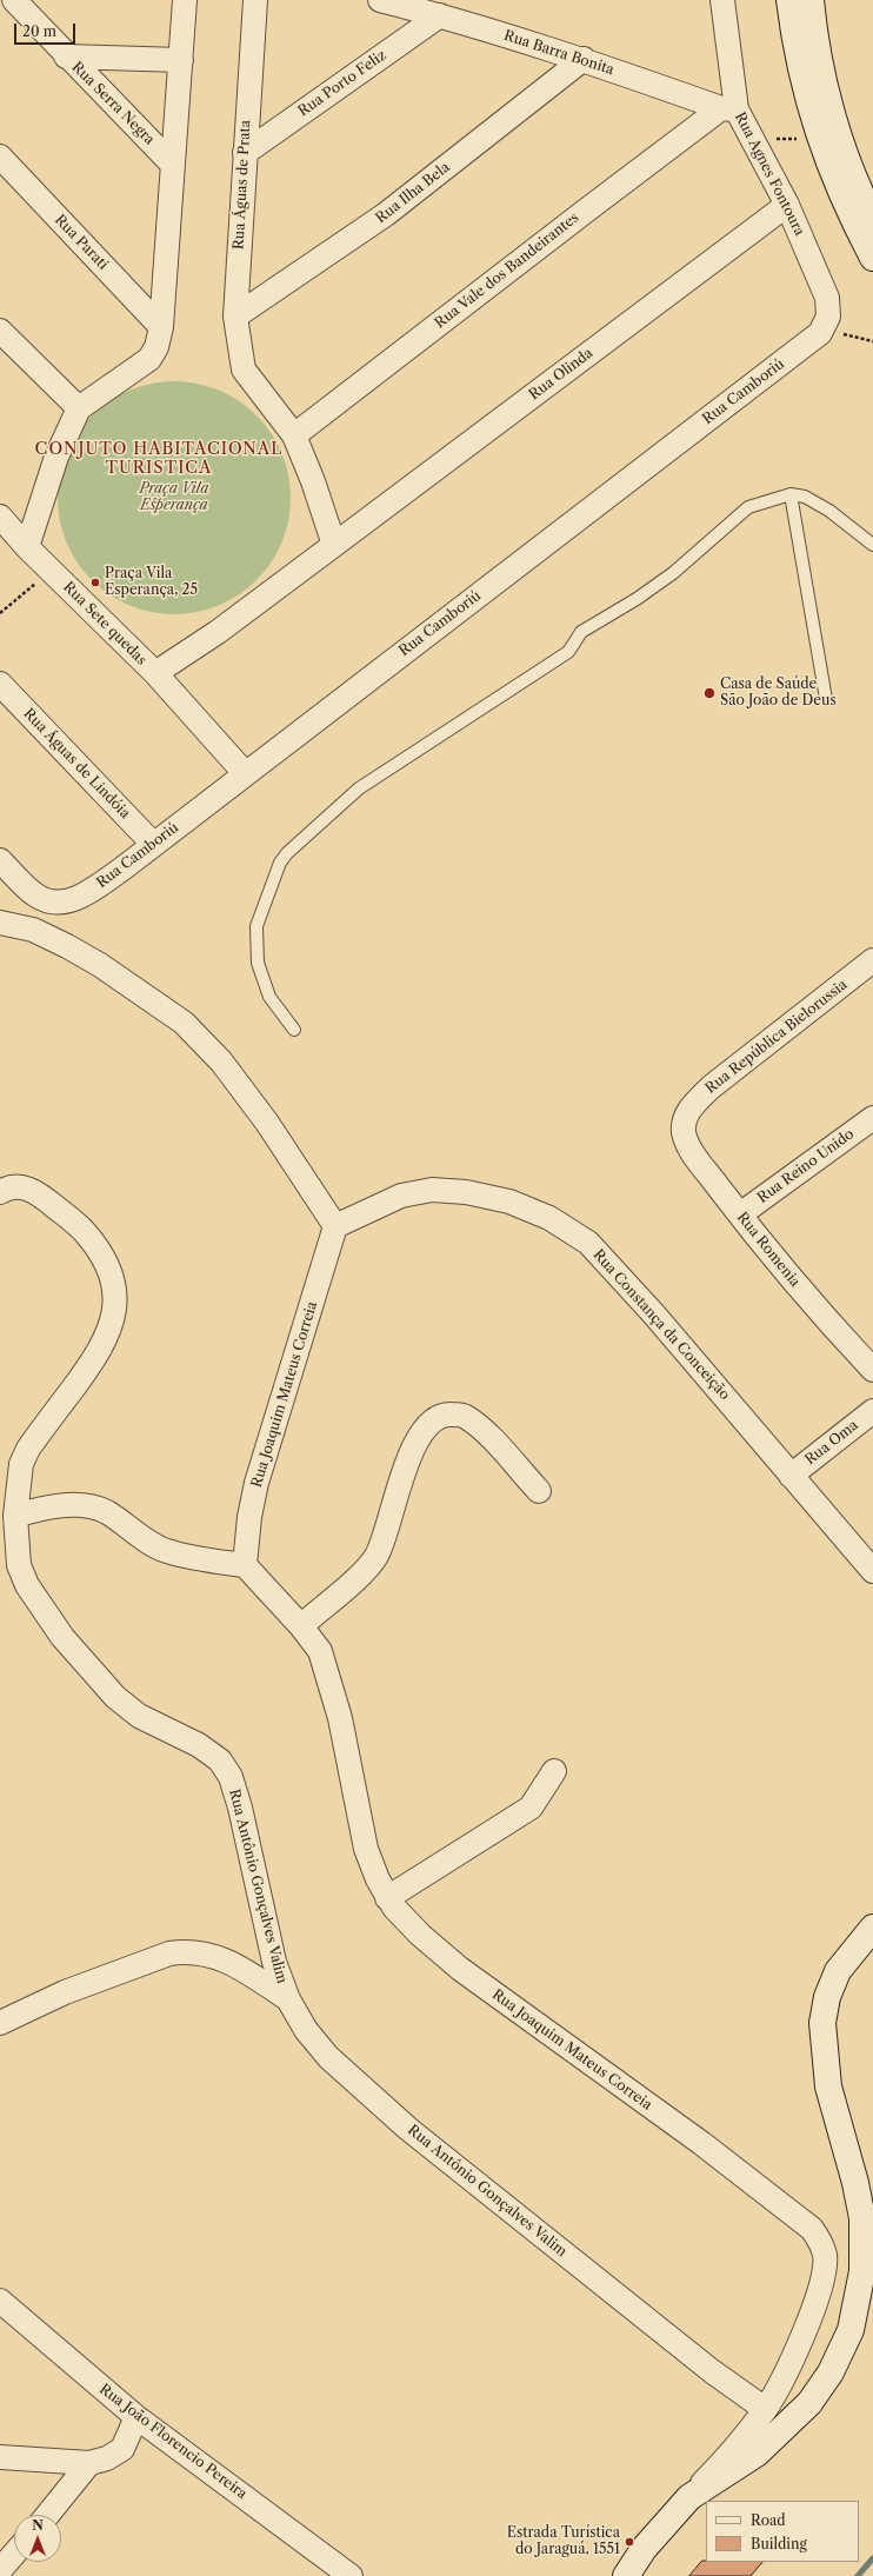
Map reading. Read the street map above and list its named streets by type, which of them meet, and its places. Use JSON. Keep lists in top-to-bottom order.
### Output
{
  "streets": {
    "street": [
      "Rua Barra Bonita",
      "Rua Porto Feliz",
      "Rua Serra Negra",
      "Rua Agnes Fontoura",
      "Rua Águas de Prata",
      "Rua Ilha Bela",
      "Rua Parati",
      "Rua Vale dos Bandeirantes",
      "Rua Olinda",
      "Rua Camboriú",
      "Rua Sete quedas",
      "Rua Águas de Lindóia",
      "Rua República Bielorussia",
      "Rua Reino Unido",
      "Rua Romenia",
      "Rua Constança da Conceição",
      "Rua Joaquim Mateus Correia",
      "Rua Oma",
      "Rua Antônio Gonçalves Valim",
      "Rua João Florencio Pereira"
    ]
  },
  "crossings": [
    ["Rua Barra Bonita", "Rua Porto Feliz"],
    ["Rua Barra Bonita", "Rua Agnes Fontoura"],
    ["Rua Barra Bonita", "Rua Ilha Bela"],
    ["Rua Barra Bonita", "Rua Vale dos Bandeirantes"],
    ["Rua Porto Feliz", "Rua Águas de Prata"],
    ["Rua Agnes Fontoura", "Rua Vale dos Bandeirantes"],
    ["Rua Agnes Fontoura", "Rua Olinda"],
    ["Rua Agnes Fontoura", "Rua Camboriú"],
    ["Rua Águas de Prata", "Rua Ilha Bela"],
    ["Rua Águas de Prata", "Rua Vale dos Bandeirantes"],
    ["Rua Olinda", "Rua Sete quedas"],
    ["Rua Camboriú", "Rua Águas de Lindóia"],
    ["Rua República Bielorussia", "Rua Romenia"],
    ["Rua Reino Unido", "Rua Romenia"],
    ["Rua Constança da Conceição", "Rua Joaquim Mateus Correia"],
    ["Rua Constança da Conceição", "Rua Oma"],
    ["Rua Joaquim Mateus Correia", "Rua Antônio Gonçalves Valim"]
  ],
  "districts": ["CONJUTO HABITACIONAL TURISTICA"],
  "parks": ["Praça Vila Esperança"],
  "places": ["Praça Vila Esperança, 25", "Casa de Saúde São João de Deus", "Estrada Turística do Jaraguá, 1551"],
  "legend": ["Road", "Building"],
  "scale_bar": "20 m",
  "north": "top"
}
